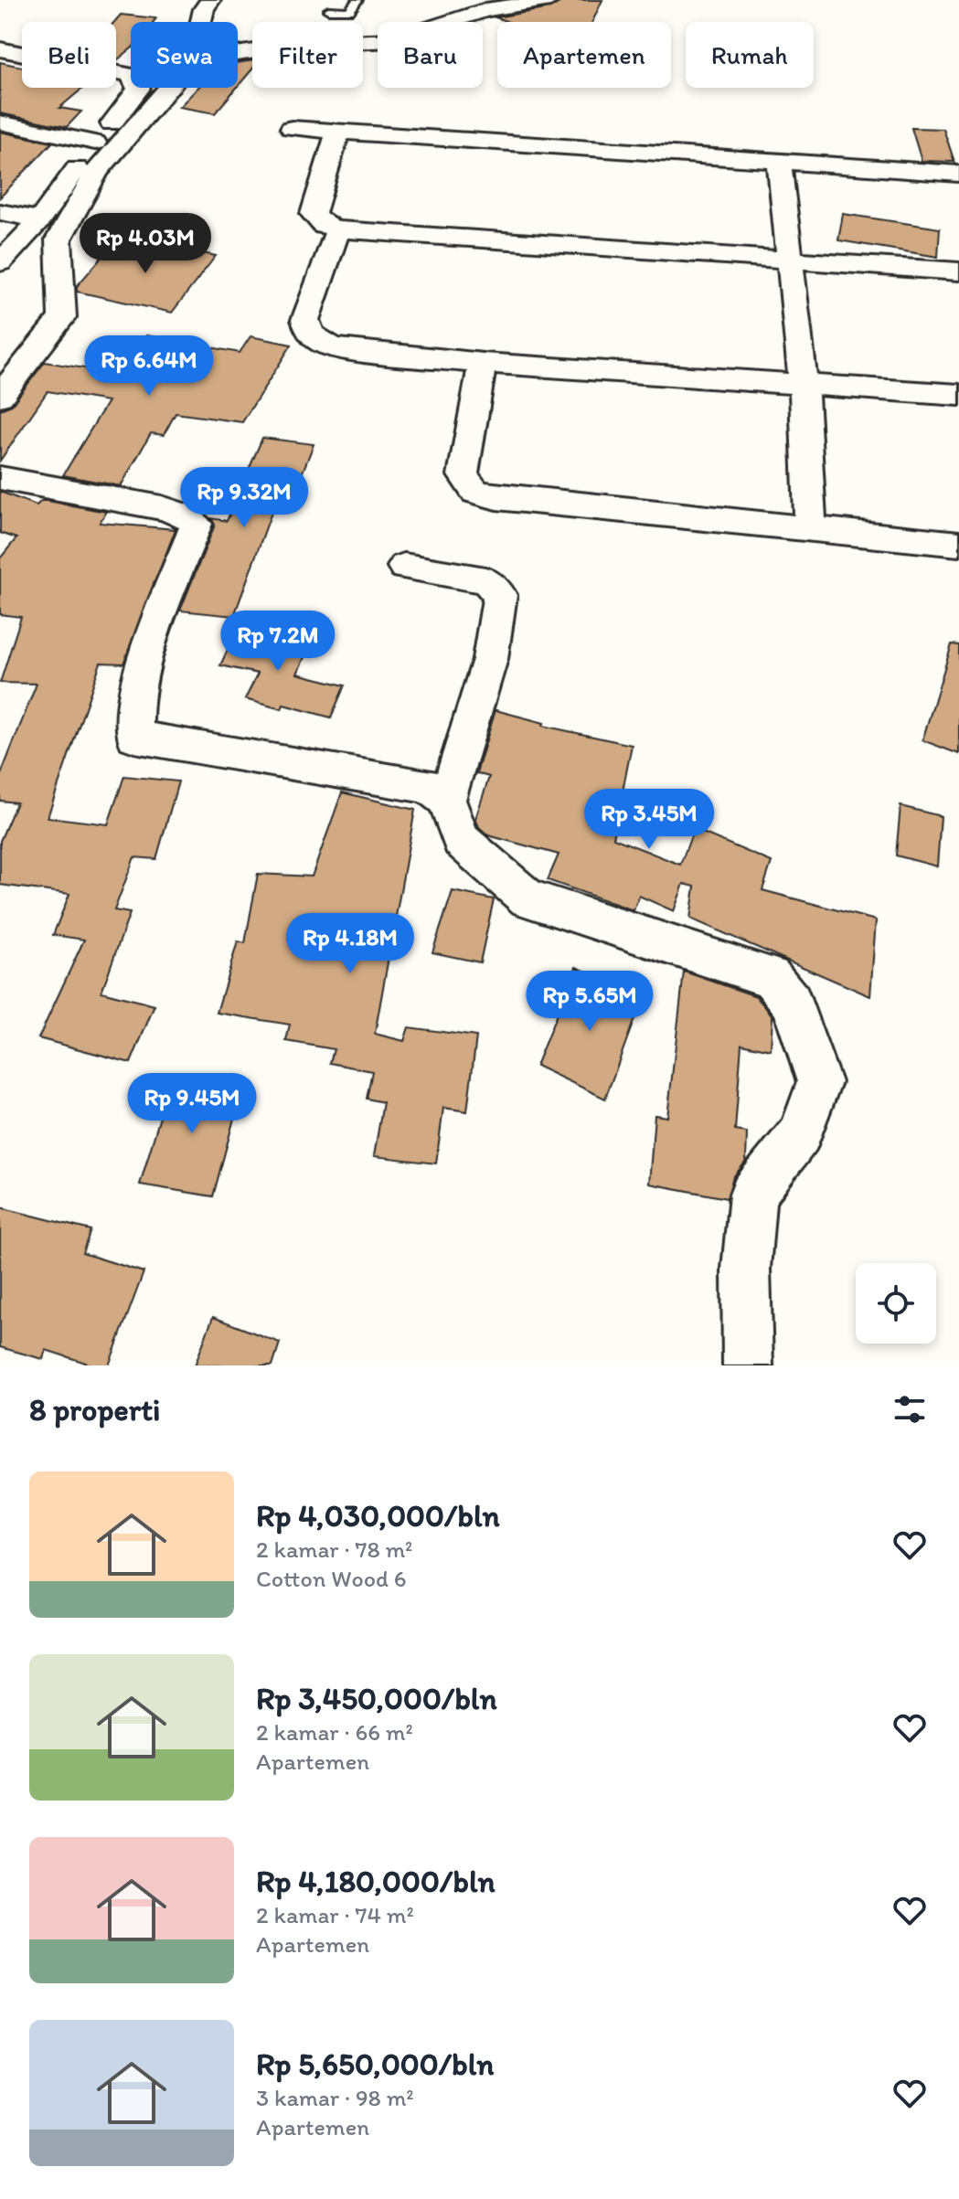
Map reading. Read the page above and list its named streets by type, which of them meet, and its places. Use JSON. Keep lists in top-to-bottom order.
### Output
{
  "page": {
    "chip": [
      "Beli",
      "Sewa",
      "Filter",
      "Baru",
      "Apartemen",
      "Rumah"
    ],
    "price": [
      "Rp 4.03M",
      "Rp 6.64M",
      "Rp 9.32M",
      "Rp 7.2M",
      "Rp 3.45M",
      "Rp 4.18M",
      "Rp 5.65M",
      "Rp 9.45M"
    ],
    "heading": "8 properti",
    "list": [
      {
        "name": "Rp 4,030,000/bln",
        "note": "2 kamar · 78 m² · Cotton Wood 6"
      },
      {
        "name": "Rp 3,450,000/bln",
        "note": "2 kamar · 66 m² · Apartemen"
      },
      {
        "name": "Rp 4,180,000/bln",
        "note": "2 kamar · 74 m² · Apartemen"
      },
      {
        "name": "Rp 5,650,000/bln",
        "note": "3 kamar · 98 m² · Apartemen"
      }
    ]
  }
}
